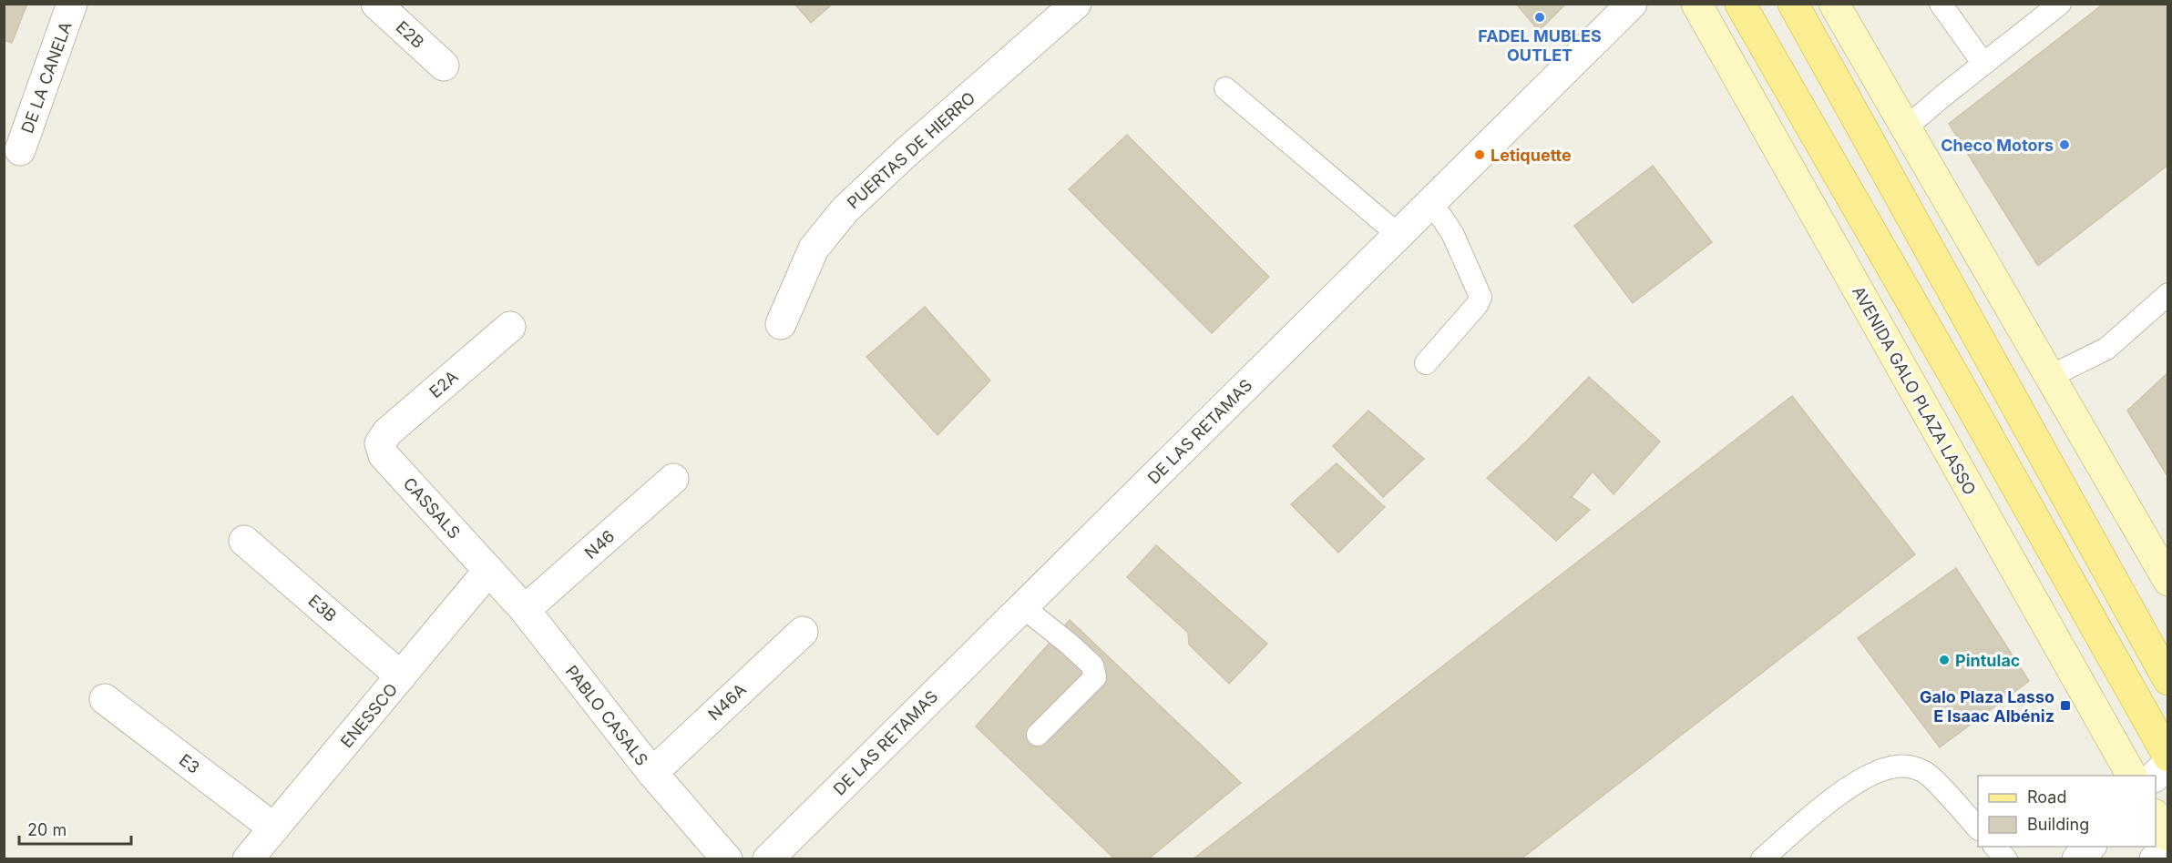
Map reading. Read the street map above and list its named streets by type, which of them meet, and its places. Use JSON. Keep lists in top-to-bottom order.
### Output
{
  "streets": {
    "main road": ["AVENIDA GALO PLAZA LASSO"],
    "street": [
      "E2B",
      "DE LA CANELA",
      "PUERTAS DE HIERRO",
      "E2A",
      "DE LAS RETAMAS",
      "CASSALS",
      "N46",
      "E3B",
      "N46A",
      "ENESSCO",
      "PABLO CASALS",
      "E3"
    ]
  },
  "crossings": [
    ["E2A", "CASSALS"],
    ["CASSALS", "ENESSCO"],
    ["CASSALS", "PABLO CASALS"],
    ["N46", "PABLO CASALS"],
    ["E3B", "ENESSCO"],
    ["N46A", "PABLO CASALS"],
    ["ENESSCO", "PABLO CASALS"],
    ["ENESSCO", "E3"]
  ],
  "places": {
    "other": [
      "FADEL MUBLES OUTLET",
      "Checo Motors",
      "Letiquette",
      "Pintulac"
    ],
    "transit": ["Galo Plaza Lasso E Isaac Albéniz"]
  },
  "legend": ["Road", "Building"],
  "scale_bar": "20 m"
}
